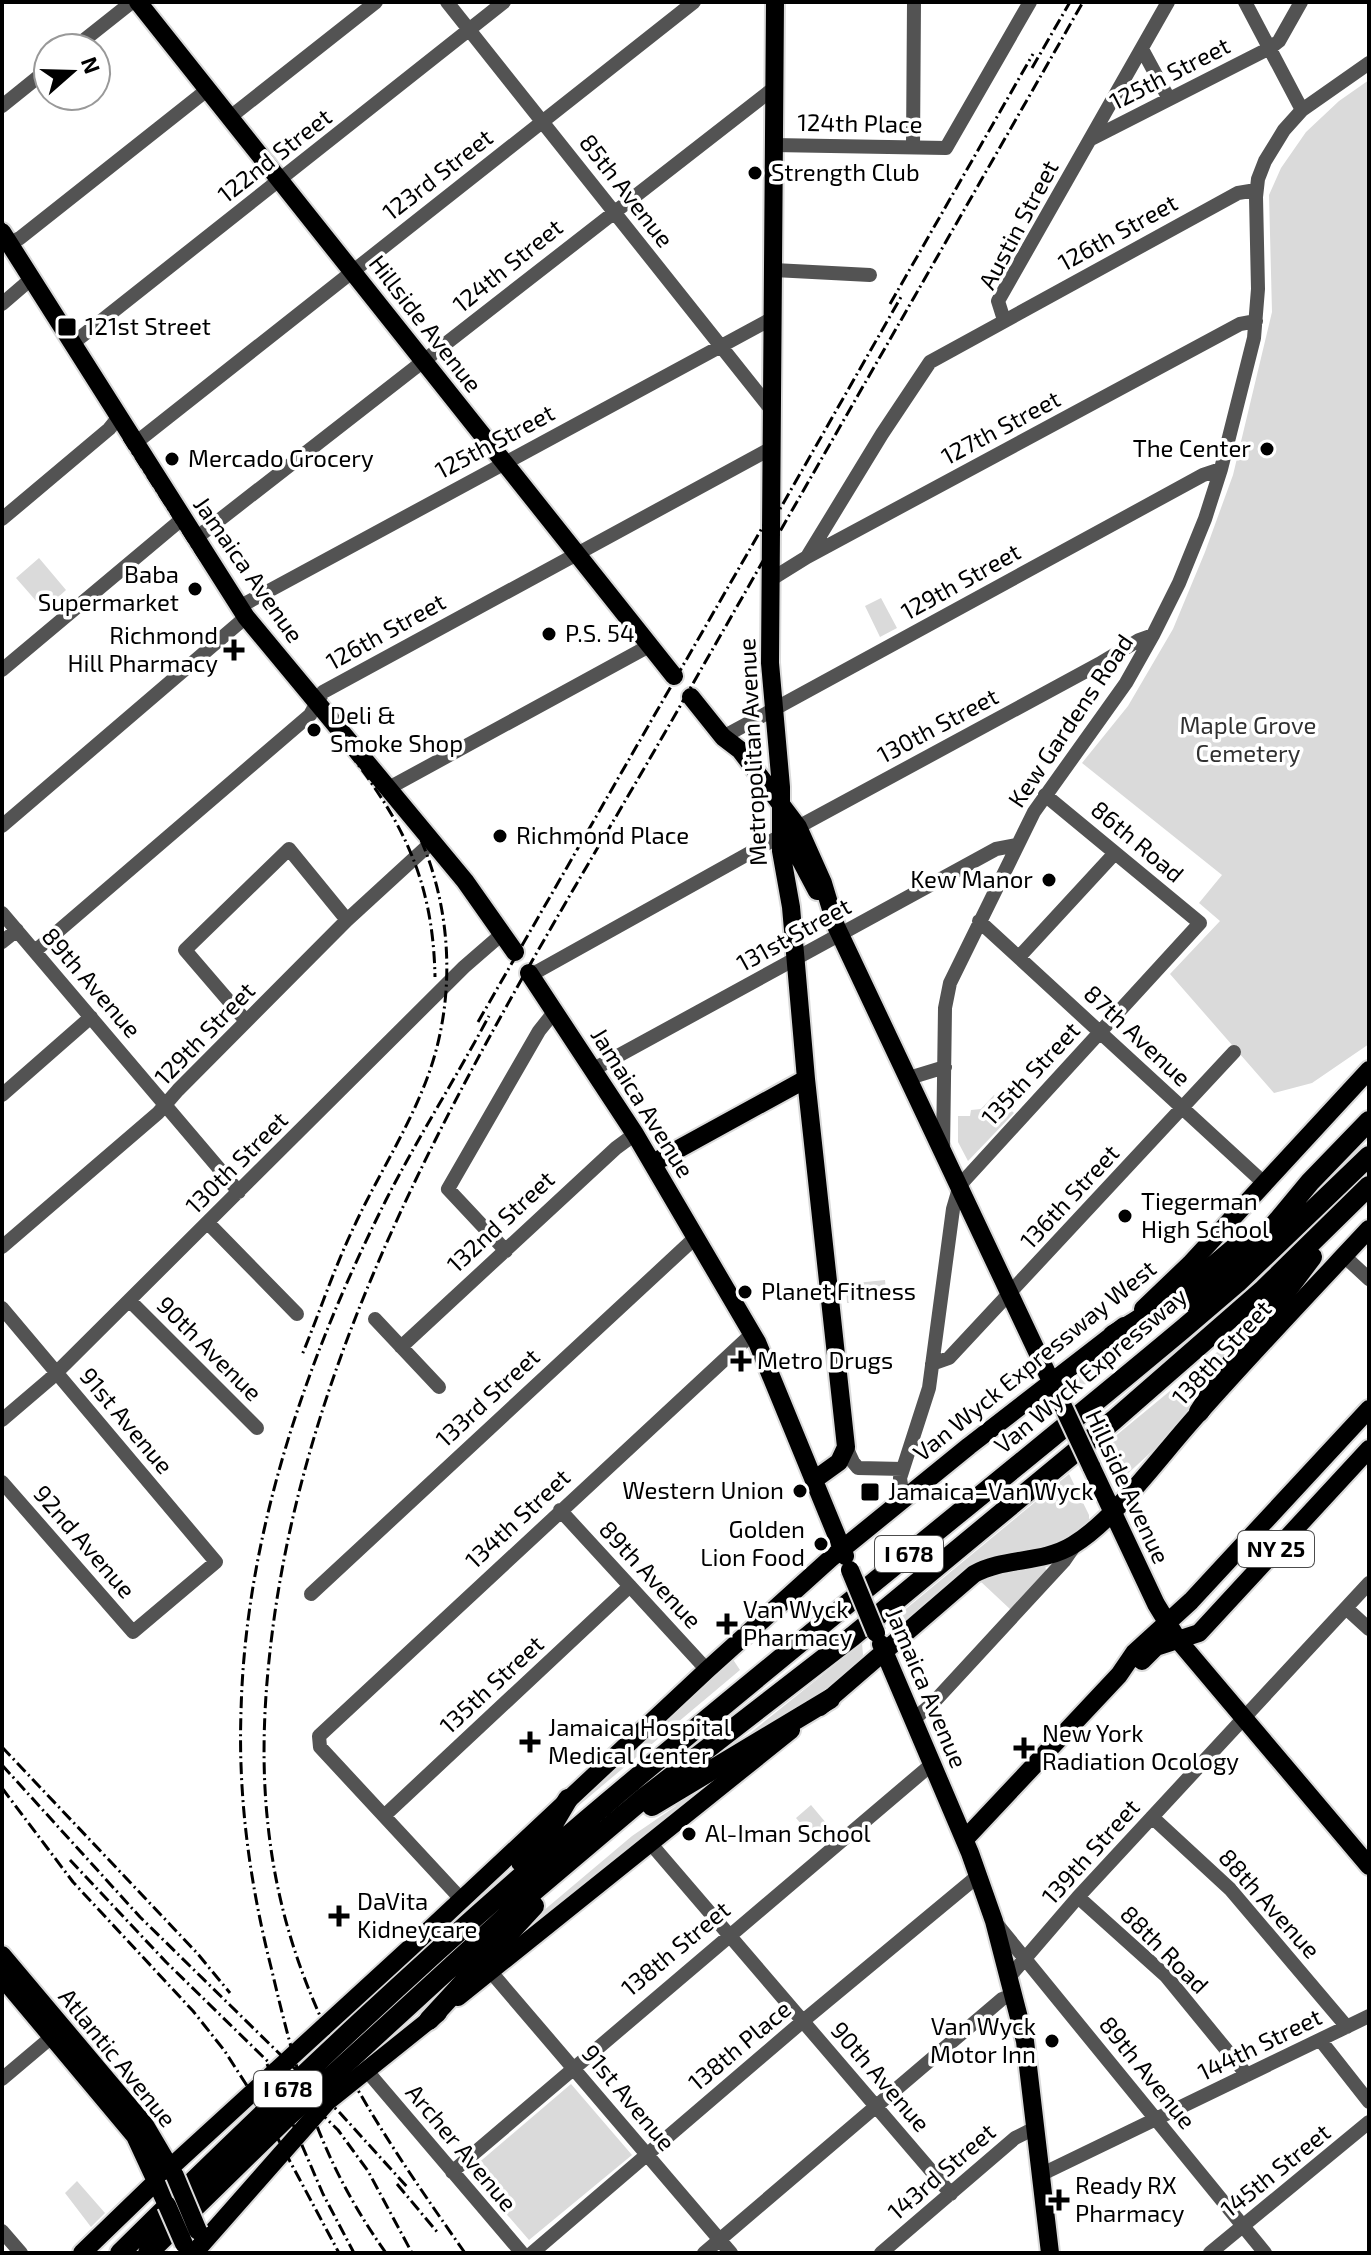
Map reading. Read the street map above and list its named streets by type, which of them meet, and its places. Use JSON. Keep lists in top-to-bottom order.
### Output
{
  "streets": {
    "highway": ["Van Wyck Expressway", "I 678"],
    "main road": [
      "Hillside Avenue",
      "Jamaica Avenue",
      "Metropolitan Avenue",
      "138th Street",
      "Van Wyck Expressway West",
      "NY 25",
      "Atlantic Avenue"
    ],
    "street": [
      "125th Street",
      "124th Place",
      "122nd Street",
      "123rd Street",
      "85th Avenue",
      "Austin Street",
      "126th Street",
      "124th Street",
      "127th Street",
      "129th Street",
      "Kew Gardens Road",
      "130th Street",
      "86th Road",
      "131st Street",
      "89th Avenue",
      "87th Avenue",
      "135th Street",
      "136th Street",
      "132nd Street",
      "90th Avenue",
      "133rd Street",
      "91st Avenue",
      "134th Street",
      "92nd Avenue",
      "139th Street",
      "88th Avenue",
      "88th Road",
      "144th Street",
      "138th Place",
      "Archer Avenue",
      "145th Street",
      "143rd Street"
    ]
  },
  "crossings": [
    ["125th Street", "85th Avenue"],
    ["125th Street", "Austin Street"],
    ["125th Street", "Hillside Avenue"],
    ["125th Street", "Jamaica Avenue"],
    ["125th Street", "Metropolitan Avenue"],
    ["124th Place", "Metropolitan Avenue"],
    ["122nd Street", "85th Avenue"],
    ["122nd Street", "Hillside Avenue"],
    ["122nd Street", "Jamaica Avenue"],
    ["123rd Street", "85th Avenue"],
    ["123rd Street", "Hillside Avenue"],
    ["123rd Street", "Jamaica Avenue"],
    ["85th Avenue", "124th Street"],
    ["85th Avenue", "Metropolitan Avenue"],
    ["Austin Street", "126th Street"],
    ["Austin Street", "127th Street"],
    ["126th Street", "Hillside Avenue"],
    ["126th Street", "Jamaica Avenue"],
    ["126th Street", "Kew Gardens Road"],
    ["126th Street", "Metropolitan Avenue"],
    ["126th Street", "89th Avenue"],
    ["124th Street", "Hillside Avenue"],
    ["124th Street", "Jamaica Avenue"],
    ["124th Street", "Metropolitan Avenue"],
    ["Hillside Avenue", "129th Street"],
    ["Hillside Avenue", "Kew Gardens Road"],
    ["Hillside Avenue", "130th Street"],
    ["Hillside Avenue", "Metropolitan Avenue"],
    ["Hillside Avenue", "131st Street"],
    ["Hillside Avenue", "135th Street"],
    ["Hillside Avenue", "136th Street"],
    ["Hillside Avenue", "138th Street"],
    ["Hillside Avenue", "Van Wyck Expressway West"],
    ["Hillside Avenue", "NY 25"],
    ["Hillside Avenue", "139th Street"],
    ["127th Street", "Kew Gardens Road"],
    ["127th Street", "Metropolitan Avenue"],
    ["Jamaica Avenue", "129th Street"],
    ["Jamaica Avenue", "130th Street"],
    ["Jamaica Avenue", "131st Street"],
    ["Jamaica Avenue", "89th Avenue"],
    ["Jamaica Avenue", "132nd Street"],
    ["Jamaica Avenue", "138th Street"],
    ["Jamaica Avenue", "Van Wyck Expressway West"],
    ["Jamaica Avenue", "133rd Street"],
    ["Jamaica Avenue", "134th Street"],
    ["Jamaica Avenue", "139th Street"],
    ["Jamaica Avenue", "144th Street"],
    ["Jamaica Avenue", "138th Place"],
    ["Jamaica Avenue", "143rd Street"],
    ["129th Street", "Kew Gardens Road"],
    ["129th Street", "Metropolitan Avenue"],
    ["129th Street", "89th Avenue"],
    ["Kew Gardens Road", "130th Street"],
    ["Kew Gardens Road", "86th Road"],
    ["Kew Gardens Road", "131st Street"],
    ["Kew Gardens Road", "87th Avenue"],
    ["130th Street", "Metropolitan Avenue"],
    ["130th Street", "89th Avenue"],
    ["130th Street", "90th Avenue"],
    ["130th Street", "91st Avenue"],
    ["Metropolitan Avenue", "131st Street"],
    ["86th Road", "135th Street"],
    ["89th Avenue", "135th Street"],
    ["89th Avenue", "Van Wyck Expressway West"],
    ["89th Avenue", "134th Street"],
    ["89th Avenue", "139th Street"],
    ["89th Avenue", "144th Street"],
    ["89th Avenue", "145th Street"],
    ["87th Avenue", "135th Street"],
    ["87th Avenue", "136th Street"],
    ["87th Avenue", "Van Wyck Expressway West"],
    ["135th Street", "134th Street"],
    ["90th Avenue", "138th Street"],
    ["90th Avenue", "139th Street"],
    ["90th Avenue", "138th Place"],
    ["90th Avenue", "143rd Street"],
    ["138th Street", "91st Avenue"],
    ["138th Street", "Archer Avenue"],
    ["91st Avenue", "92nd Avenue"],
    ["91st Avenue", "139th Street"],
    ["91st Avenue", "138th Place"],
    ["139th Street", "88th Avenue"],
    ["139th Street", "88th Road"],
    ["88th Avenue", "144th Street"],
    ["88th Road", "144th Street"]
  ],
  "parks": ["Maple Grove Cemetery"],
  "places": {
    "other": [
      "Strength Club",
      "The Center",
      "Mercado Grocery",
      "Baba Supermarket",
      "P.S. 54",
      "Deli & Smoke Shop",
      "Richmond Place",
      "Kew Manor",
      "Tiegerman High School",
      "Planet Fitness",
      "Western Union",
      "Golden Lion Food",
      "Al-Iman School",
      "Van Wyck Motor Inn"
    ],
    "transit": ["121st Street", "Jamaica–Van Wyck"],
    "health": [
      "Richmond Hill Pharmacy",
      "Metro Drugs",
      "Van Wyck Pharmacy",
      "Jamaica Hospital Medical Center",
      "New York Radiation Ocology",
      "DaVita Kidneycare",
      "Ready RX Pharmacy"
    ]
  },
  "north": "right"
}
